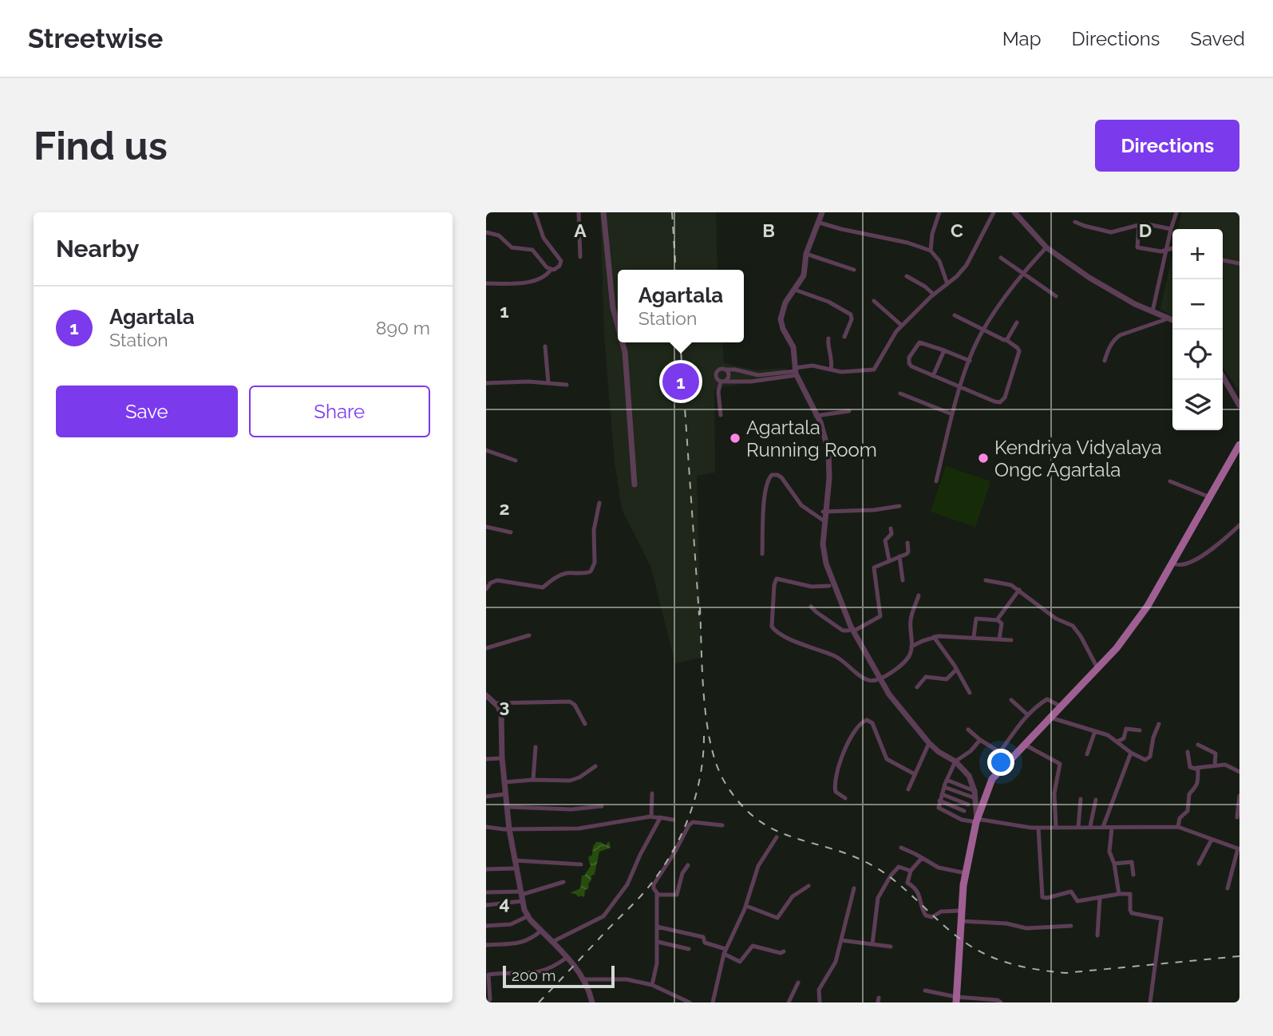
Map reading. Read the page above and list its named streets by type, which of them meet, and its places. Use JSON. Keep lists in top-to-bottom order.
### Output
{
  "places": ["Agartala Running Room", "Kendriya Vidyalaya Ongc Agartala"],
  "scale_bar": "200 m",
  "page": {
    "header": "Streetwise",
    "nav": ["Map", "Directions", "Saved"],
    "buttons": [
      "Directions",
      ["Save", "Share"]
    ],
    "title": "Find us",
    "heading": "Nearby",
    "map_buttons": ["+", "−"],
    "popup": ["Agartala", "Station"],
    "list": [
      {
        "mark": "1",
        "name": "Agartala",
        "note": "Station",
        "value": "890 m"
      }
    ],
    "pins": "1",
    "scale": "200 m"
  },
  "grid": {
    "columns": [
      "A",
      "B",
      "C",
      "D"
    ],
    "rows": [
      "1",
      "2",
      "3",
      "4"
    ]
  }
}
